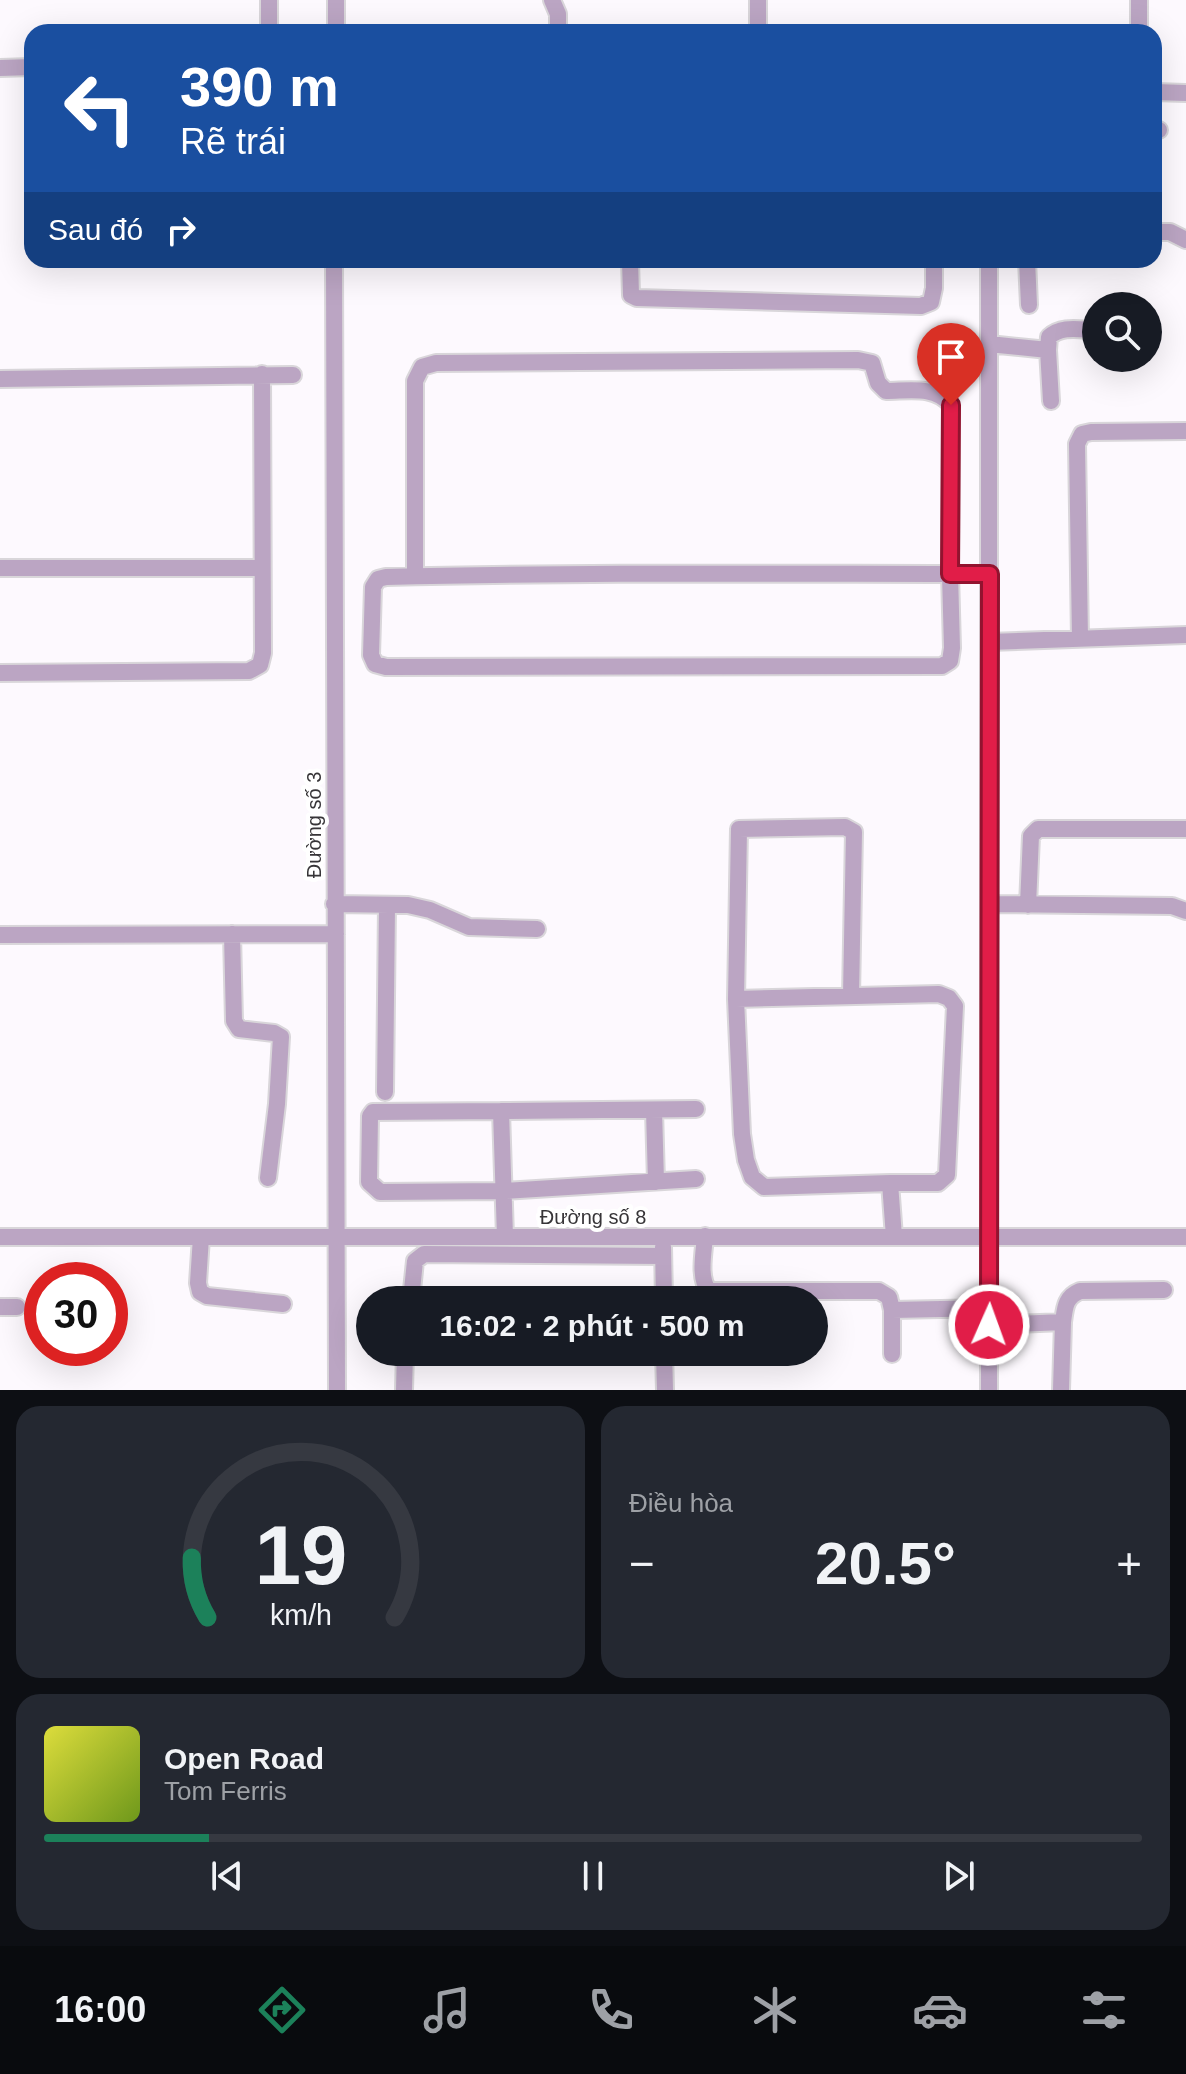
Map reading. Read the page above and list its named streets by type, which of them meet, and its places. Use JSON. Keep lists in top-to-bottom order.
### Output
{
  "streets": {
    "street": ["Đường số 3", "Đường số 8"]
  },
  "crossings": [
    ["Đường số 3", "Đường số 8"]
  ],
  "page": {
    "turn": ["390 m", "Rẽ trái"],
    "then": "Sau đó",
    "limit": "30",
    "trip": "16:02 · 2 phút · 500 m",
    "tile": "Điều hòa",
    "heat": ["−", "20.5°", "+"],
    "song": ["Open Road", "Tom Ferris"],
    "tabs": "16:00",
    "gauge": ["19", "km/h"]
  }
}
